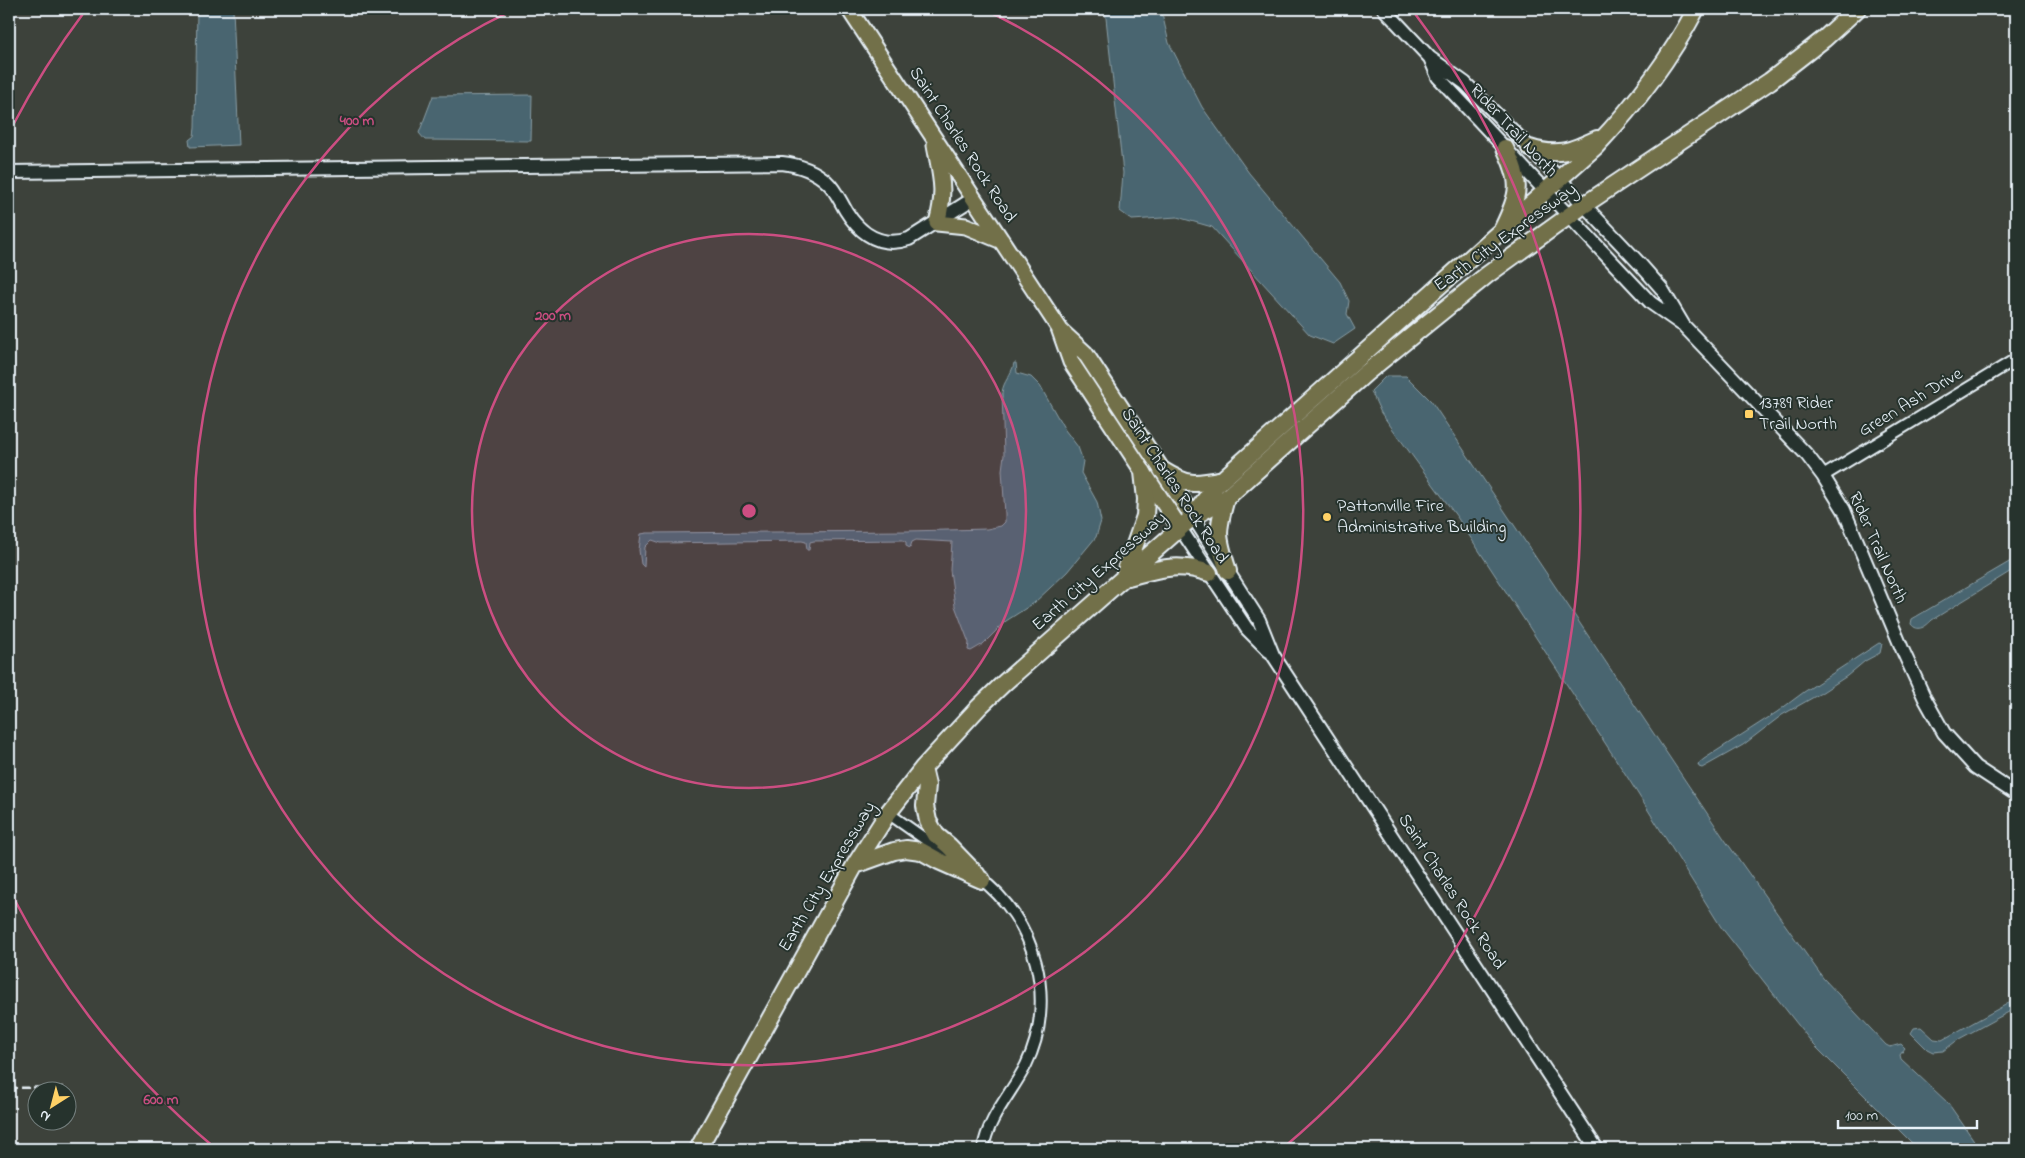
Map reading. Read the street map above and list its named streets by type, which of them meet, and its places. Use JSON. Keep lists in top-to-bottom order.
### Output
{
  "streets": {
    "highway": ["Earth City Expressway"],
    "main road": ["Saint Charles Rock Road"],
    "street": ["Rider Trail North", "Green Ash Drive"]
  },
  "crossings": [
    ["Rider Trail North", "Earth City Expressway"],
    ["Rider Trail North", "Green Ash Drive"],
    ["Saint Charles Rock Road", "Earth City Expressway"]
  ],
  "places": {
    "transit": ["13789 Rider Trail North"],
    "other": ["Pattonville Fire Administrative Building"]
  },
  "scale_bar": "100 m",
  "north": "bottom left",
  "rings": ["400 m", "200 m", "600 m"]
}
